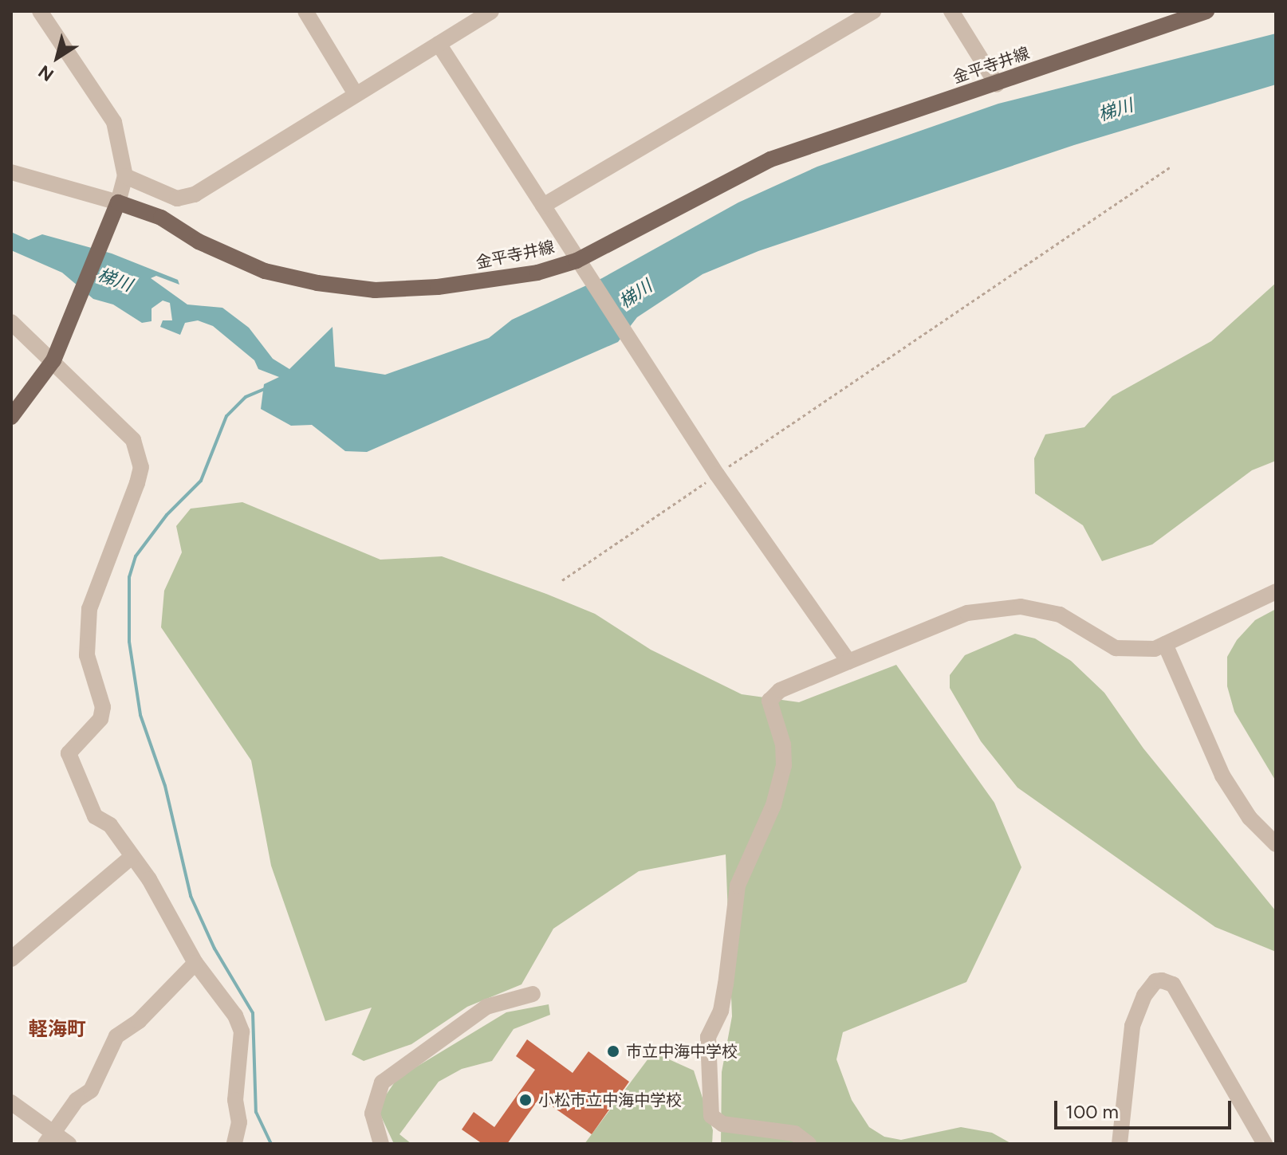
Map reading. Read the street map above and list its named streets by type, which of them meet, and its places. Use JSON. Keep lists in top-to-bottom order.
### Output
{
  "streets": {
    "main road": ["金平寺井線"]
  },
  "districts": ["軽海町"],
  "water": ["梯川"],
  "places": ["市立中海中学校", "小松市立中海中学校"],
  "scale_bar": "100 m",
  "north": "bottom left"
}
